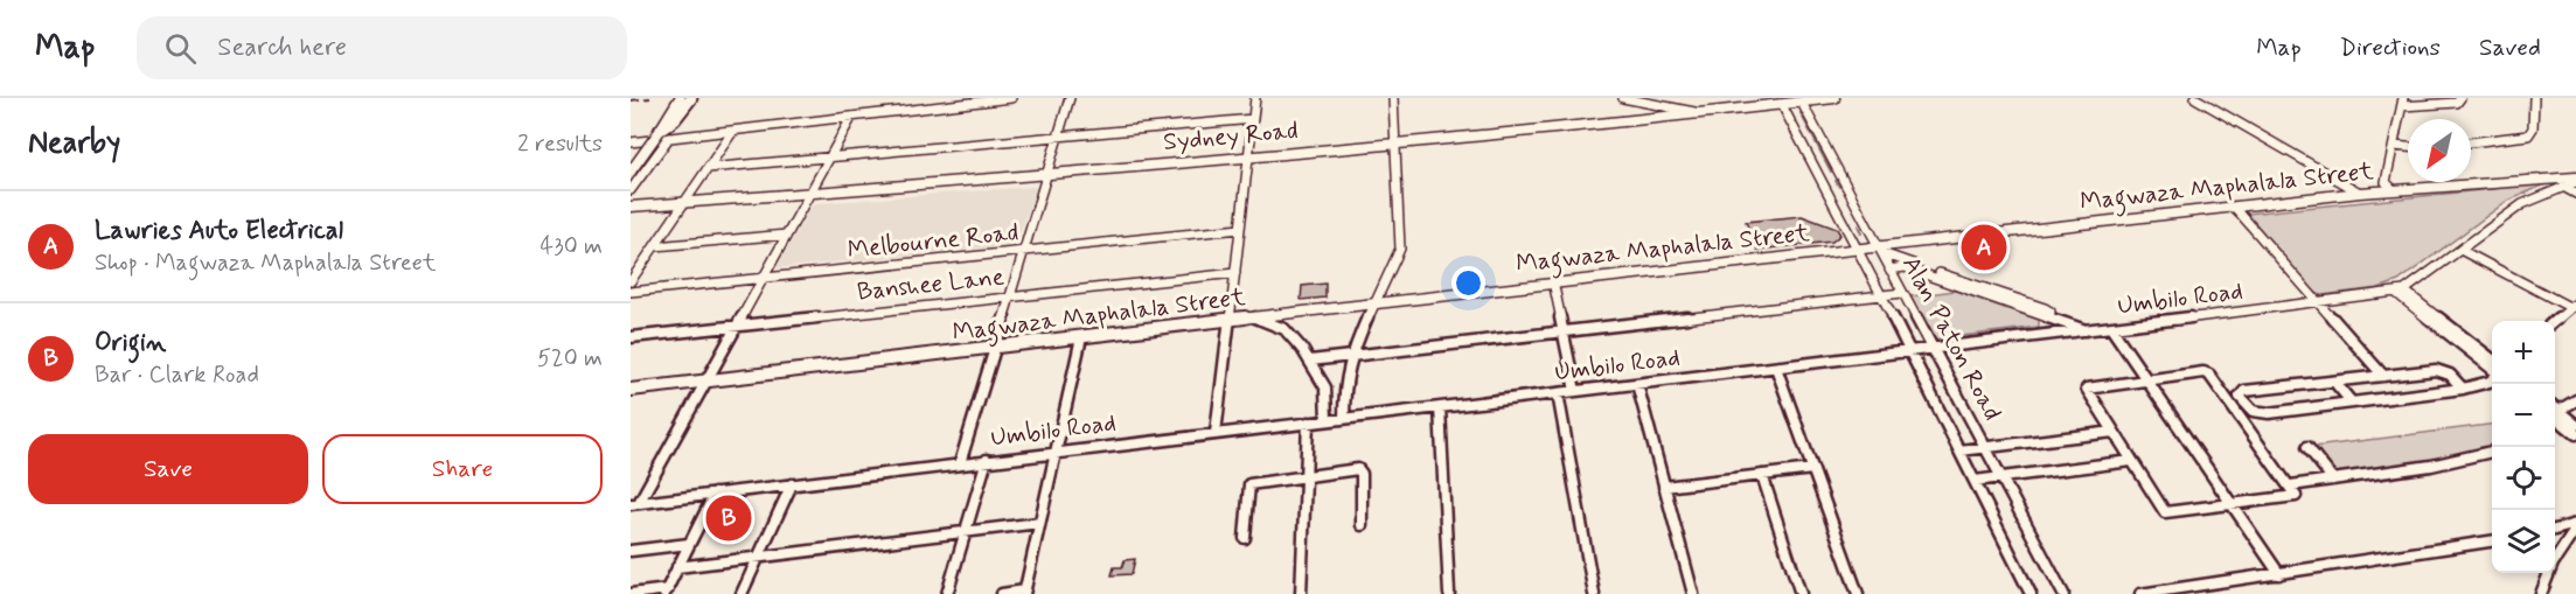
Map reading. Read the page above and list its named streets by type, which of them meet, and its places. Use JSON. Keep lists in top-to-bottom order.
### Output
{
  "streets": {
    "main road": ["Sydney Road", "Magwaza Maphalala Street"],
    "street": [
      "Melbourne Road",
      "Banshee Lane",
      "Umbilo Road",
      "Alan Paton Road"
    ]
  },
  "crossings": [
    ["Sydney Road", "Alan Paton Road"],
    ["Magwaza Maphalala Street", "Umbilo Road"],
    ["Magwaza Maphalala Street", "Alan Paton Road"],
    ["Umbilo Road", "Alan Paton Road"]
  ],
  "north": "bottom left",
  "page": {
    "header": "Map",
    "search": "Search here",
    "nav": ["Map", "Directions", "Saved"],
    "heading": ["Nearby", "2 results"],
    "list": [
      {
        "mark": "A",
        "name": "Lawries Auto Electrical",
        "note": "Shop · Magwaza Maphalala Street",
        "value": "430 m"
      },
      {
        "mark": "B",
        "name": "Origin",
        "note": "Bar · Clark Road",
        "value": "520 m"
      }
    ],
    "pins": ["A", "B"],
    "map_buttons": ["+", "−"],
    "buttons": ["Save", "Share"]
  }
}
